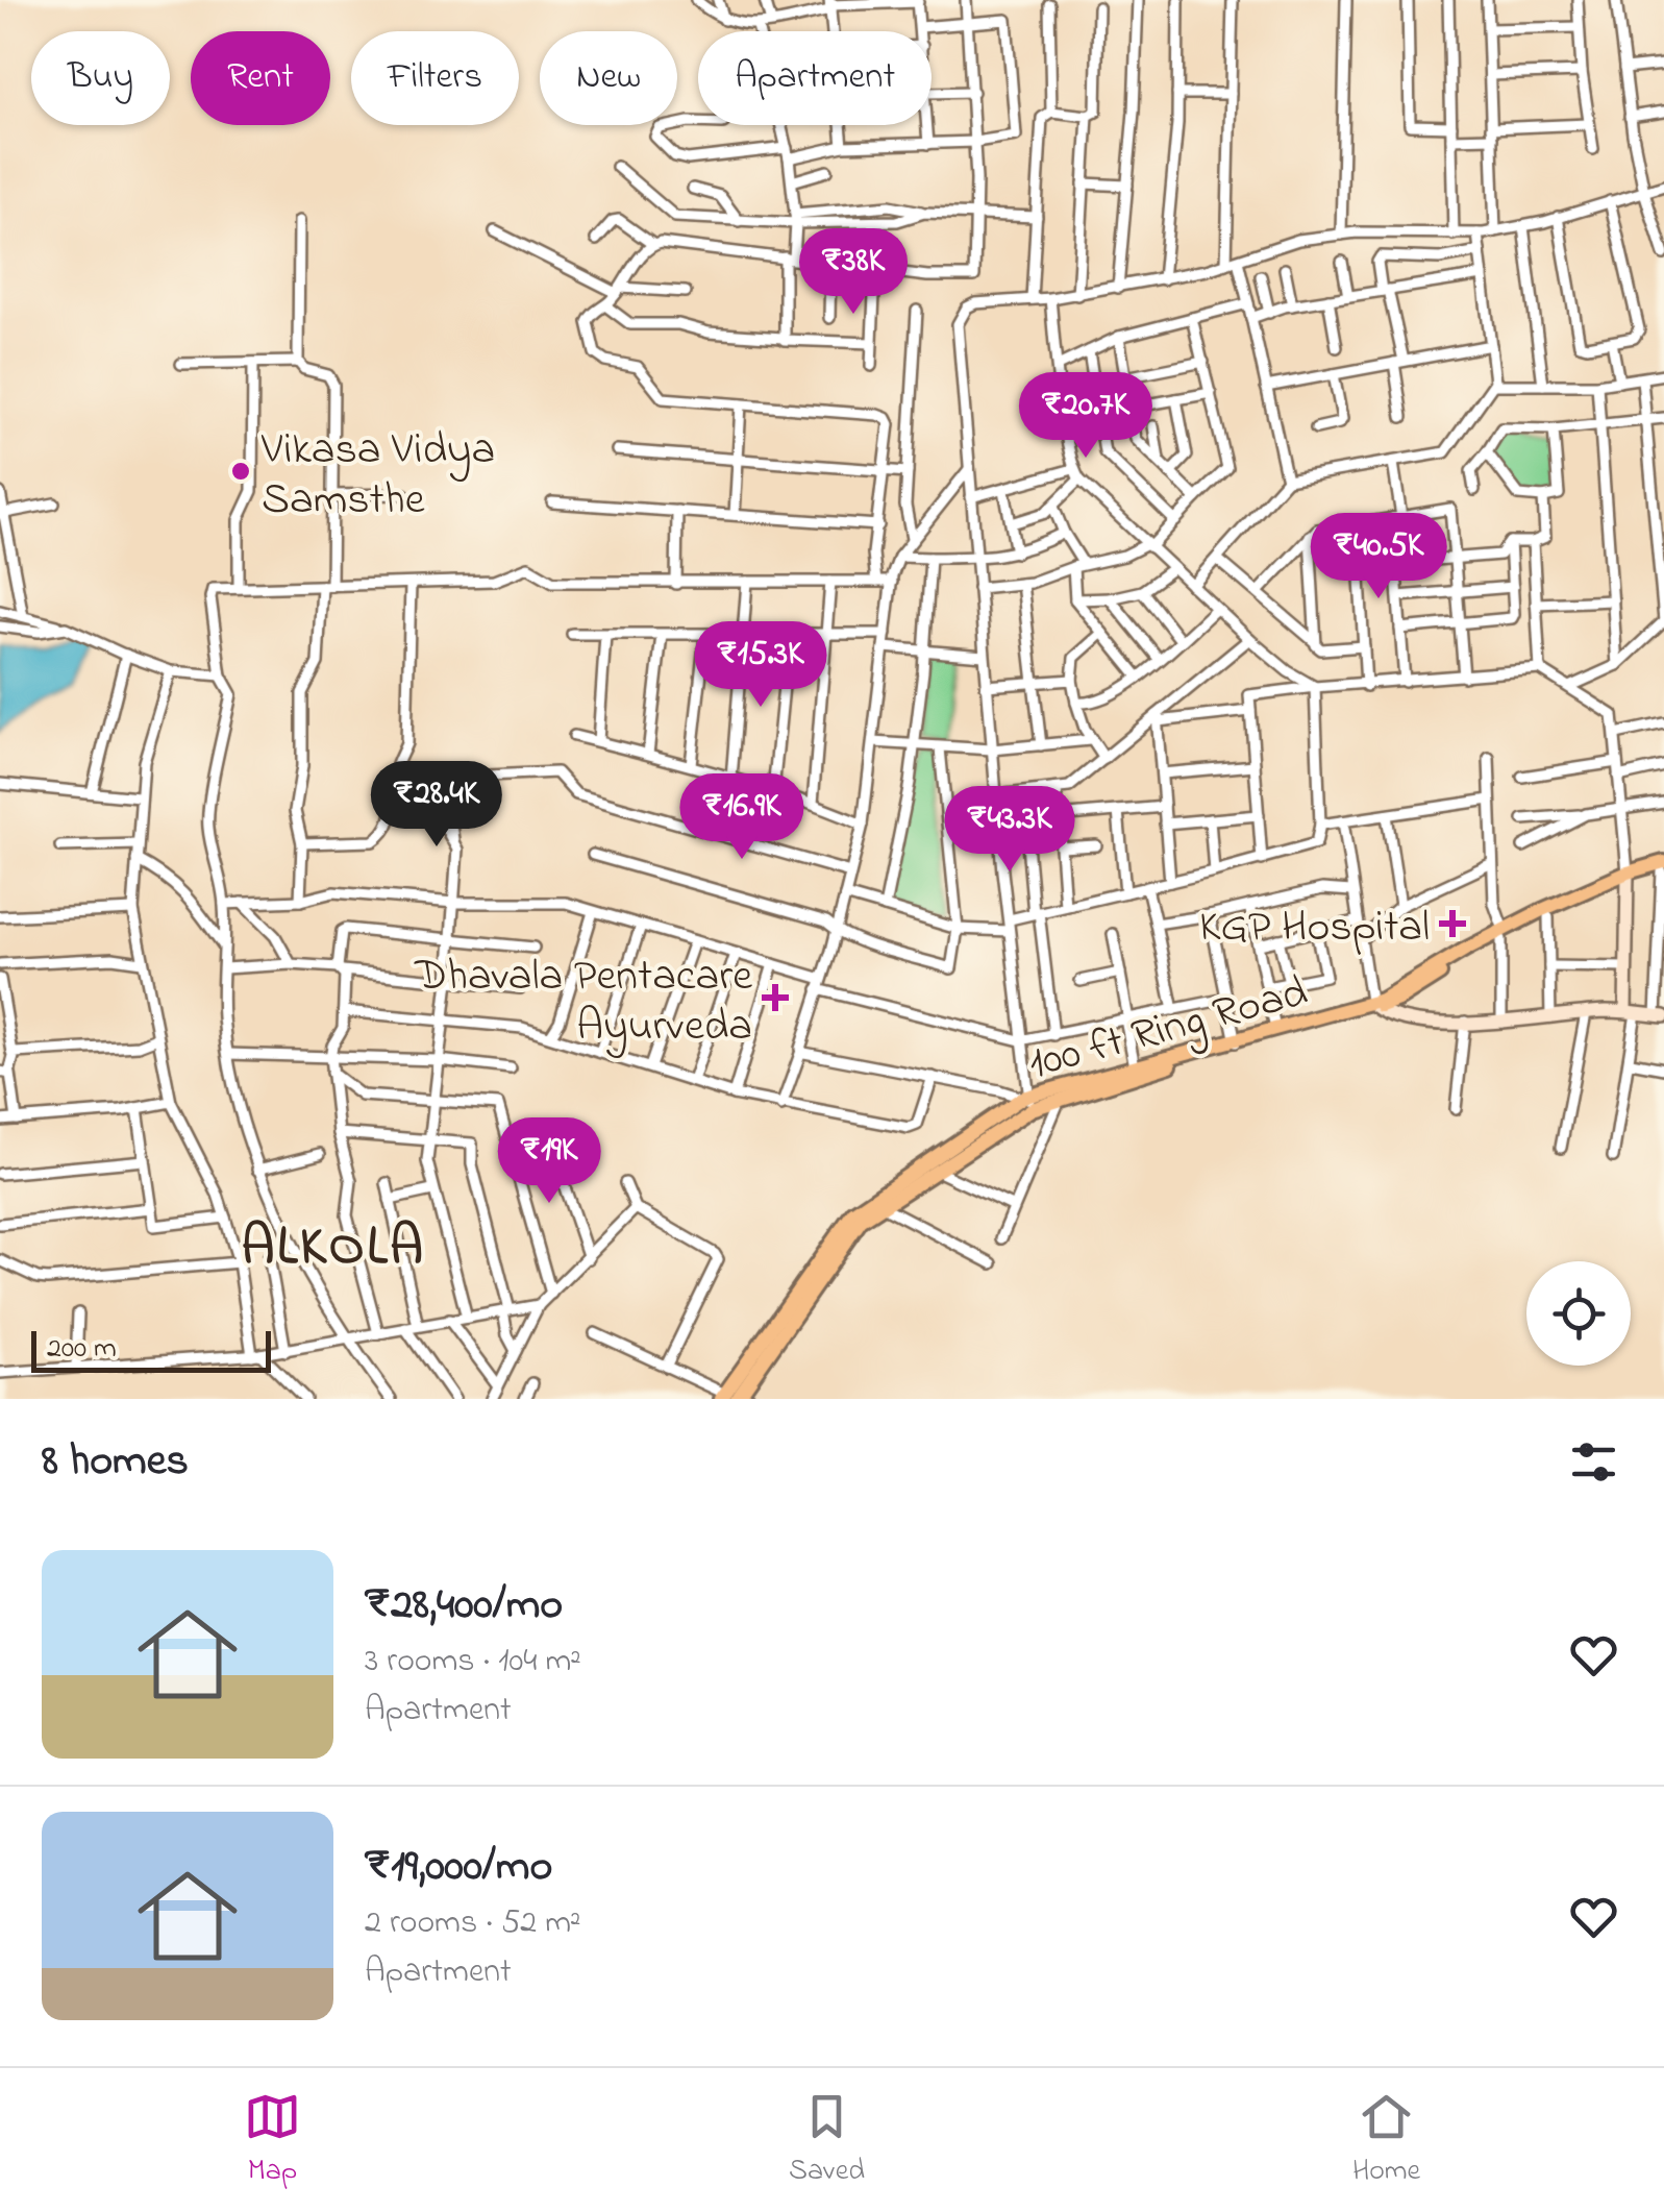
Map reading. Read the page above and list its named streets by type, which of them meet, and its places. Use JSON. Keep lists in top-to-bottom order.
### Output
{
  "streets": {
    "main road": ["100 ft Ring Road"]
  },
  "districts": ["ALKOLA"],
  "places": {
    "other": ["Vikasa Vidya Samsthe"],
    "health": ["KGP Hospital", "Dhavala Pentacare Ayurveda"]
  },
  "scale_bar": "200 m",
  "page": {
    "chip": [
      "Buy",
      "Rent",
      "Filters",
      "New",
      "Apartment"
    ],
    "price": [
      "₹38K",
      "₹20.7K",
      "₹40.5K",
      "₹15.3K",
      "₹28.4K",
      "₹16.9K",
      "₹43.3K",
      "₹19K"
    ],
    "scale": "200 m",
    "heading": "8 homes",
    "list": [
      {
        "name": "₹28,400/mo",
        "note": "3 rooms · 104 m² · Apartment"
      },
      {
        "name": "₹19,000/mo",
        "note": "2 rooms · 52 m² · Apartment"
      }
    ],
    "tabs": ["Map", "Saved", "Home"]
  }
}
